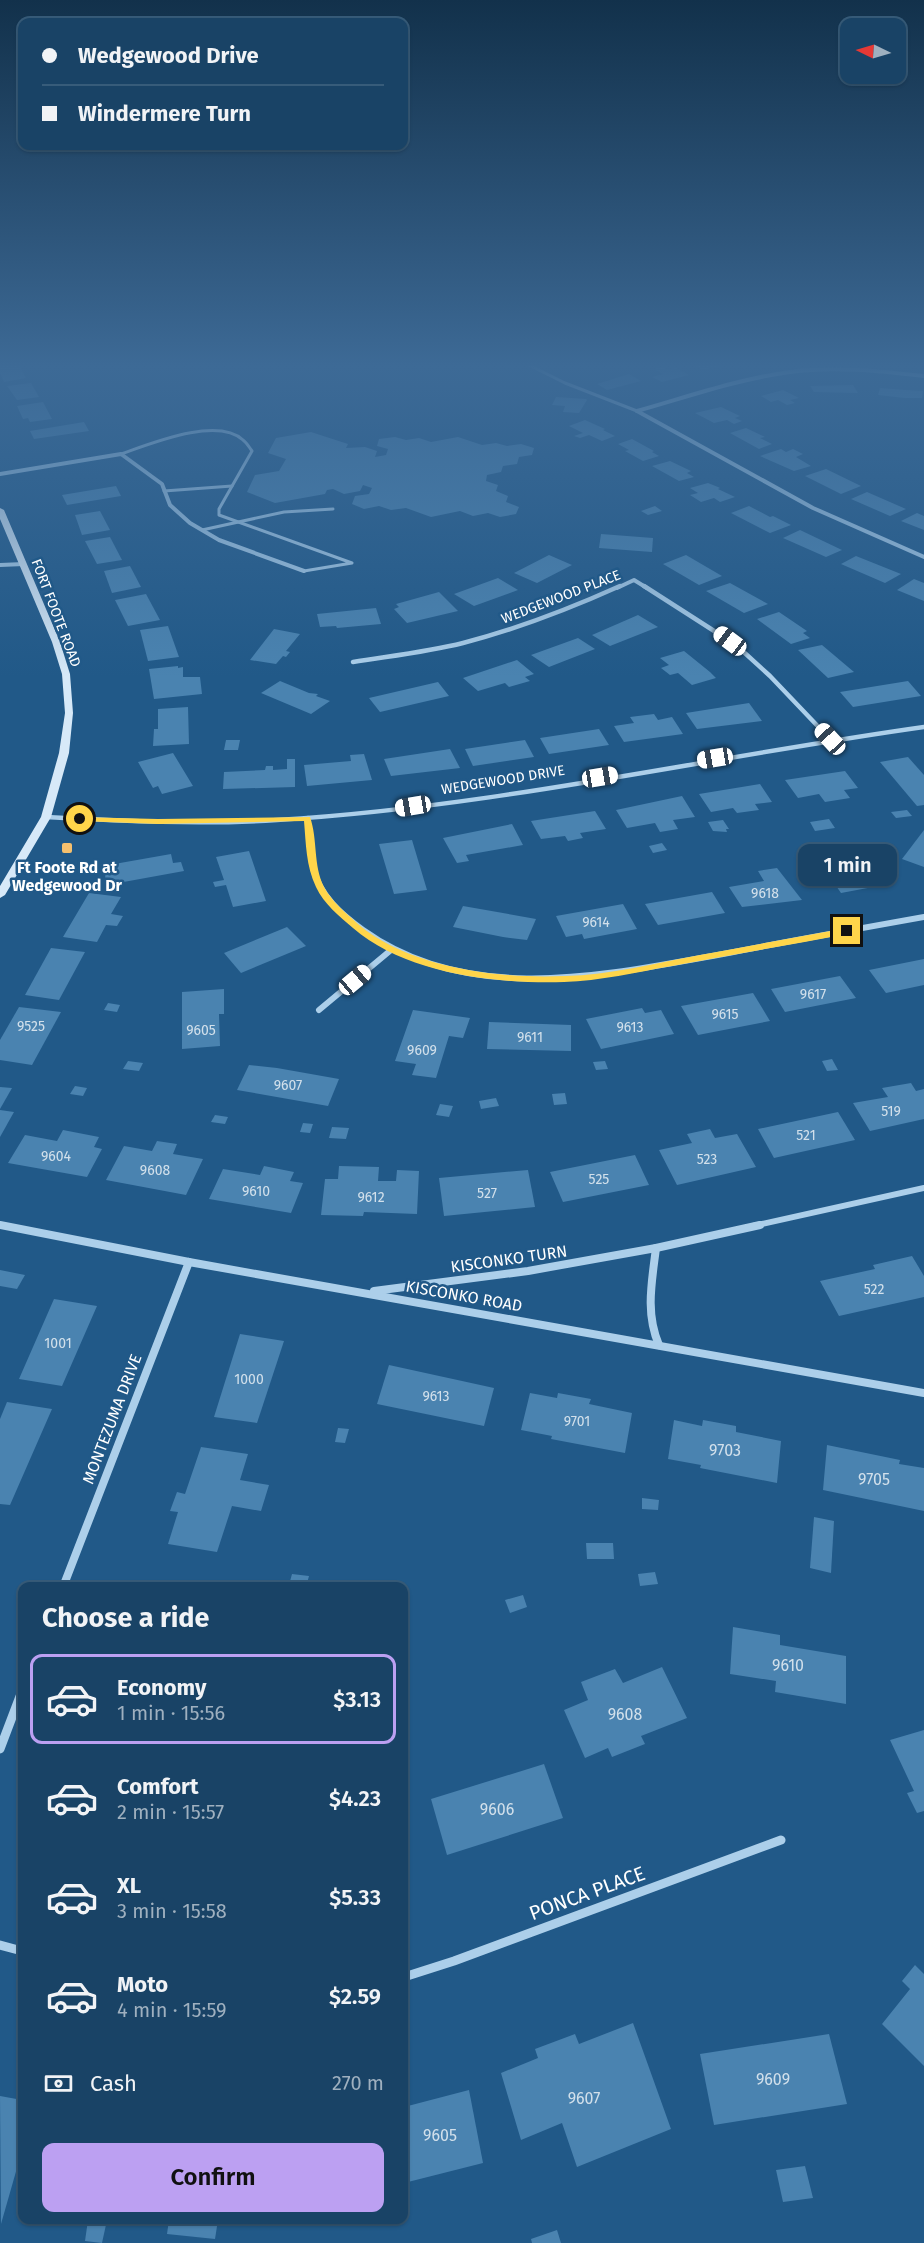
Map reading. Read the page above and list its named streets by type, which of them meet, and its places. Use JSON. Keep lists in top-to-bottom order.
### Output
{
  "streets": {
    "street": [
      "WEDGEWOOD PLACE",
      "FORT FOOTE ROAD",
      "WEDGEWOOD DRIVE",
      "KISCONKO TURN",
      "KISCONKO ROAD",
      "MONTEZUMA DRIVE",
      "PONCA PLACE"
    ]
  },
  "crossings": [
    ["WEDGEWOOD PLACE", "WEDGEWOOD DRIVE"],
    ["FORT FOOTE ROAD", "WEDGEWOOD DRIVE"],
    ["KISCONKO TURN", "KISCONKO ROAD"],
    ["KISCONKO ROAD", "MONTEZUMA DRIVE"]
  ],
  "places": {
    "transit": ["Ft Foote Rd at Wedgewood Dr"]
  },
  "house_numbers": [
    "9618",
    "9614",
    "9617",
    "9615",
    "9525",
    "9613",
    "9605",
    "9611",
    "9609",
    "9607",
    "519",
    "521",
    "9604",
    "523",
    "9608",
    "525",
    "9610",
    "527",
    "9612",
    "522",
    "1001",
    "1000",
    "9613",
    "9701",
    "9703",
    "9705",
    "9610",
    "9608",
    "9606",
    "9609",
    "9607",
    "9605"
  ],
  "north": "left",
  "page": {
    "banner": ["Wedgewood Drive", "Windermere Turn"],
    "bubble": "1 min",
    "heading": "Choose a ride",
    "list": [
      {
        "name": "Economy",
        "note": "1 min · 15:56",
        "value": "$3.13"
      },
      {
        "name": "Comfort",
        "note": "2 min · 15:57",
        "value": "$4.23"
      },
      {
        "name": "XL",
        "note": "3 min · 15:58",
        "value": "$5.33"
      },
      {
        "name": "Moto",
        "note": "4 min · 15:59",
        "value": "$2.59"
      }
    ],
    "pay": ["Cash", "270 m"],
    "buttons": "Confirm"
  }
}
